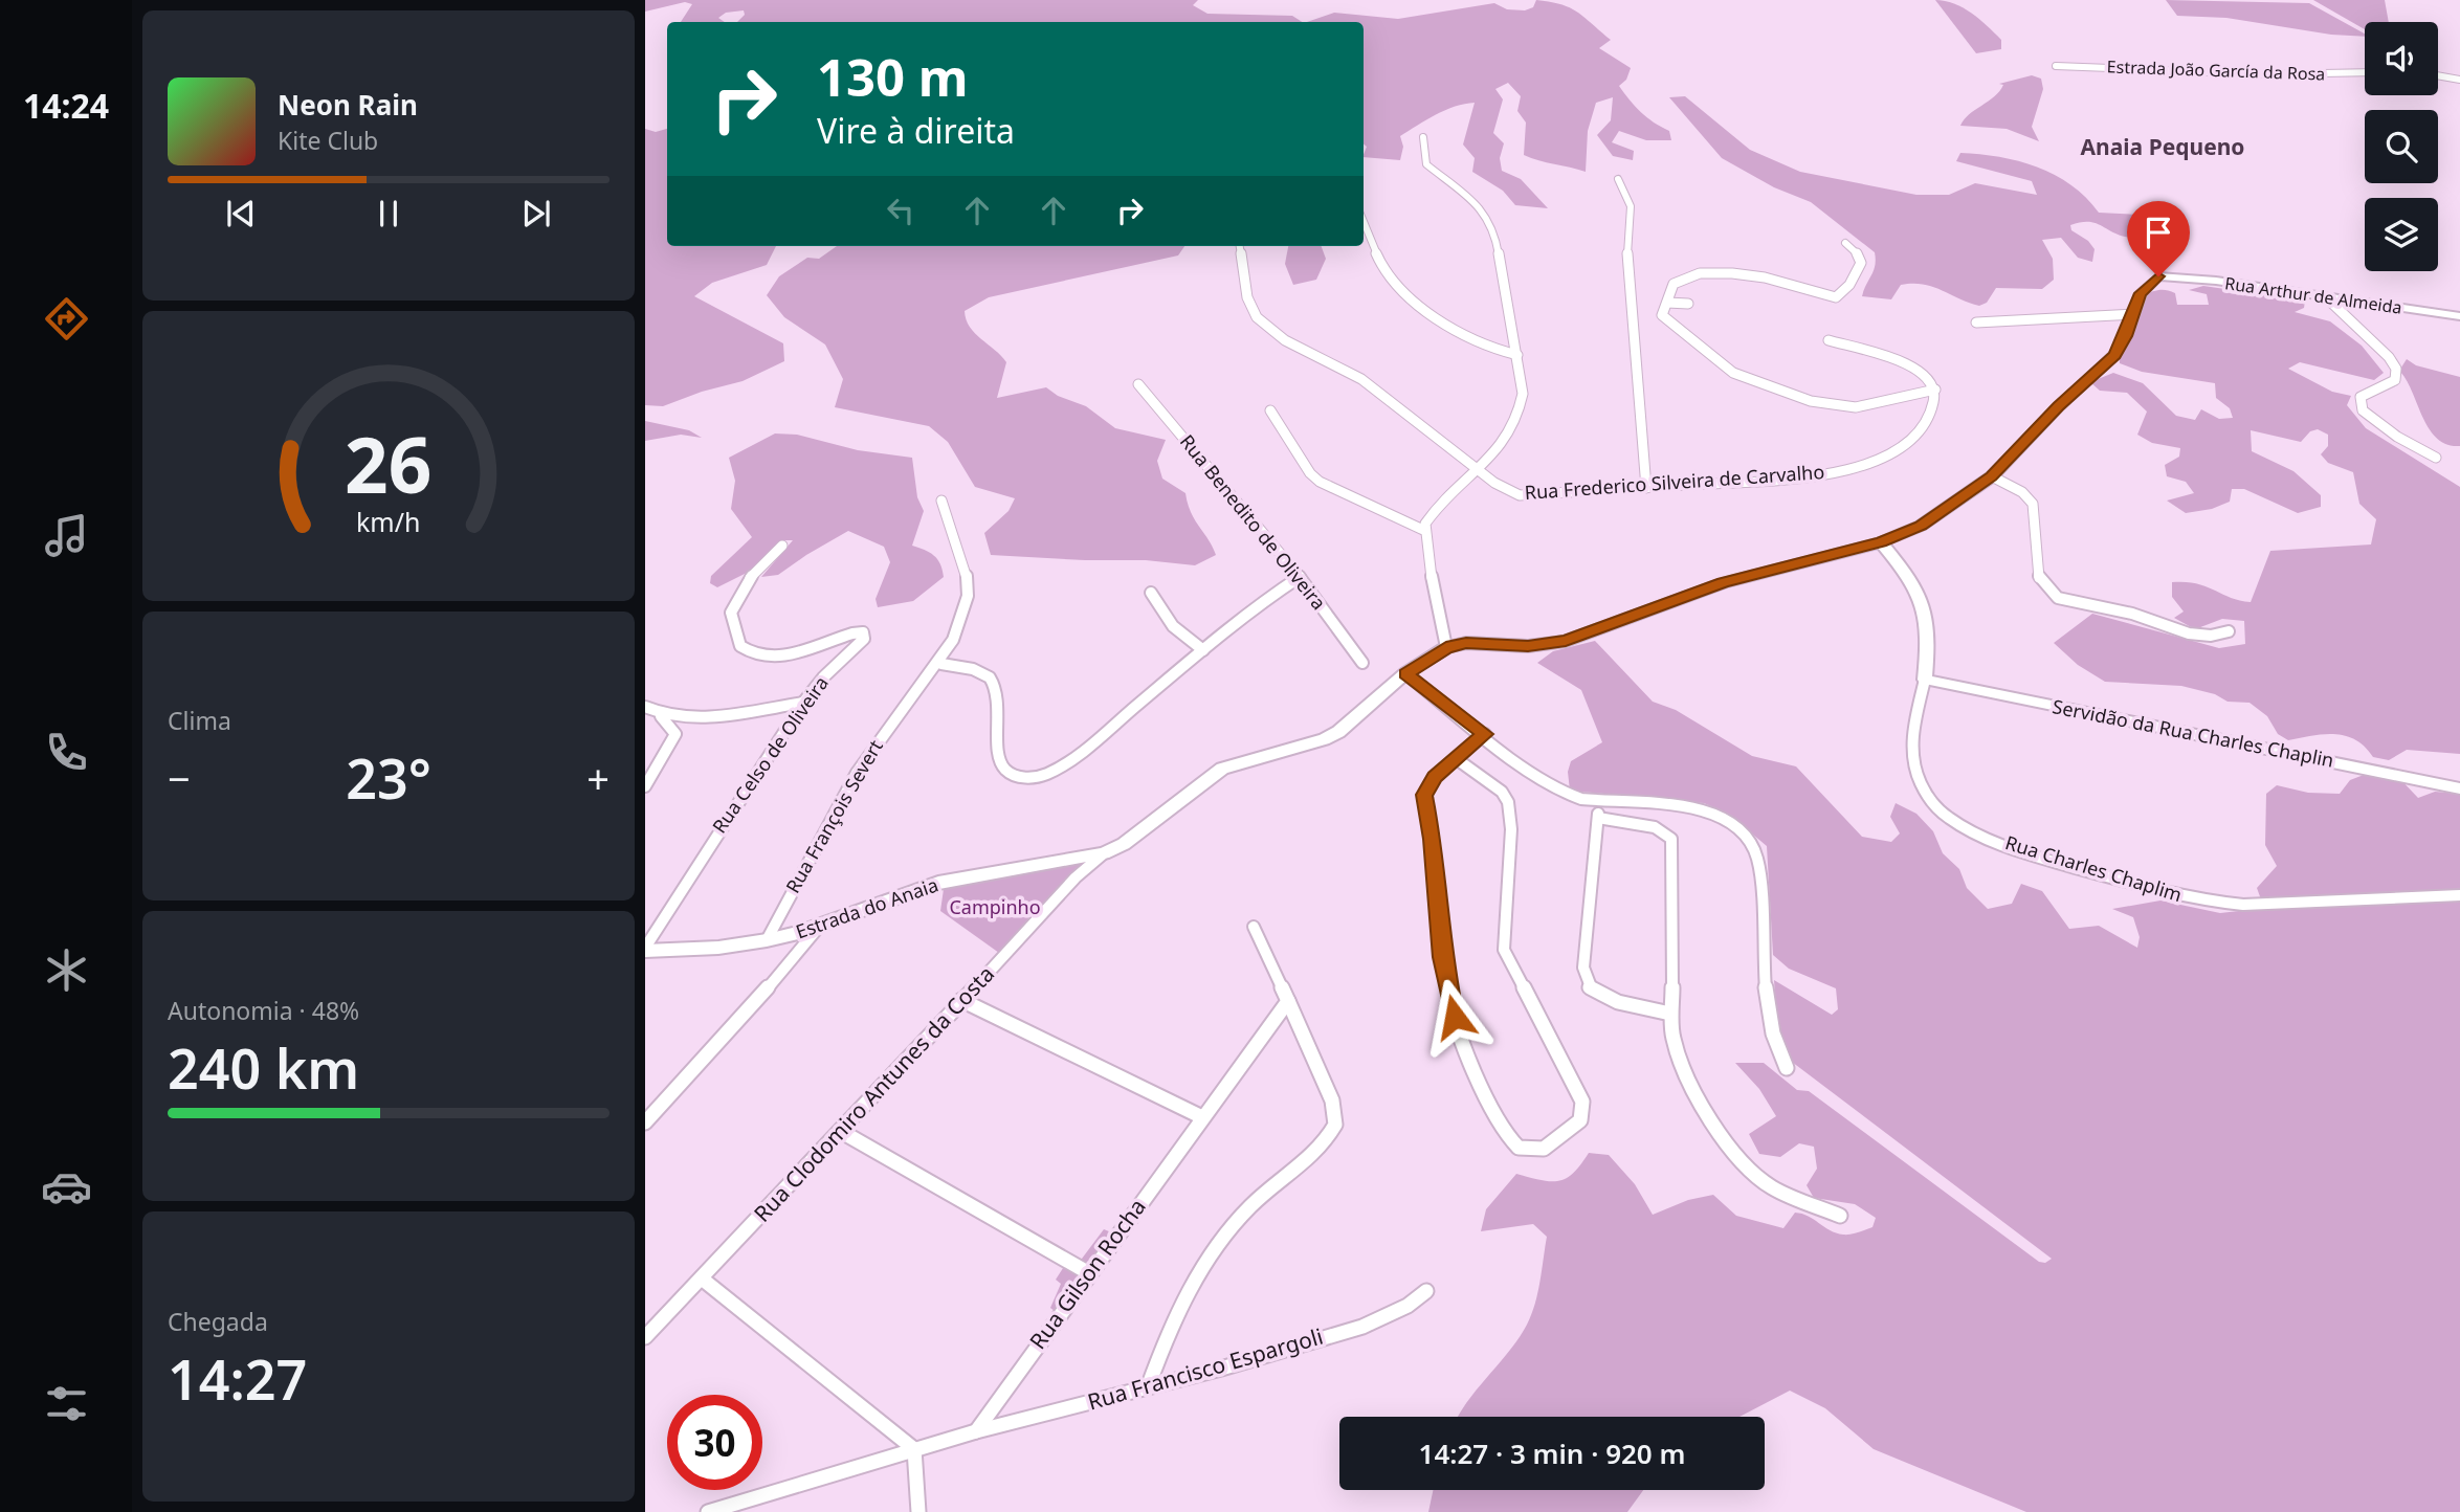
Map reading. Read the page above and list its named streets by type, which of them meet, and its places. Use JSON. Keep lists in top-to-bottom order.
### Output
{
  "streets": {
    "street": [
      "Estrada João García da Rosa",
      "Rua Arthur de Almeida",
      "Rua Frederico Silveira de Carvalho",
      "Rua Benedito de Oliveira",
      "Servidão da Rua Charles Chaplin",
      "Rua Celso de Oliveira",
      "Rua François Severt",
      "Rua Charles Chaplim",
      "Estrada do Anaia",
      "Rua Clodomiro Antunes da Costa",
      "Rua Gilson Rocha",
      "Rua Francisco Espargoli"
    ]
  },
  "crossings": [
    ["Servidão da Rua Charles Chaplin", "Rua Charles Chaplim"],
    ["Rua Celso de Oliveira", "Estrada do Anaia"],
    ["Rua François Severt", "Estrada do Anaia"],
    ["Estrada do Anaia", "Rua Clodomiro Antunes da Costa"],
    ["Rua Gilson Rocha", "Rua Francisco Espargoli"]
  ],
  "districts": ["Anaia Pequeno"],
  "parks": ["Campinho"],
  "page": {
    "tabs": "14:24",
    "turn": ["130 m", "Vire à direita"],
    "song": ["Neon Rain", "Kite Club"],
    "tile": [
      "Clima",
      ["Autonomia · 48%", "240 km"],
      ["Chegada", "14:27"]
    ],
    "heat": ["−", "23°", "+"],
    "limit": "30",
    "trip": "14:27 · 3 min · 920 m",
    "gauge": ["26", "km/h"]
  }
}
